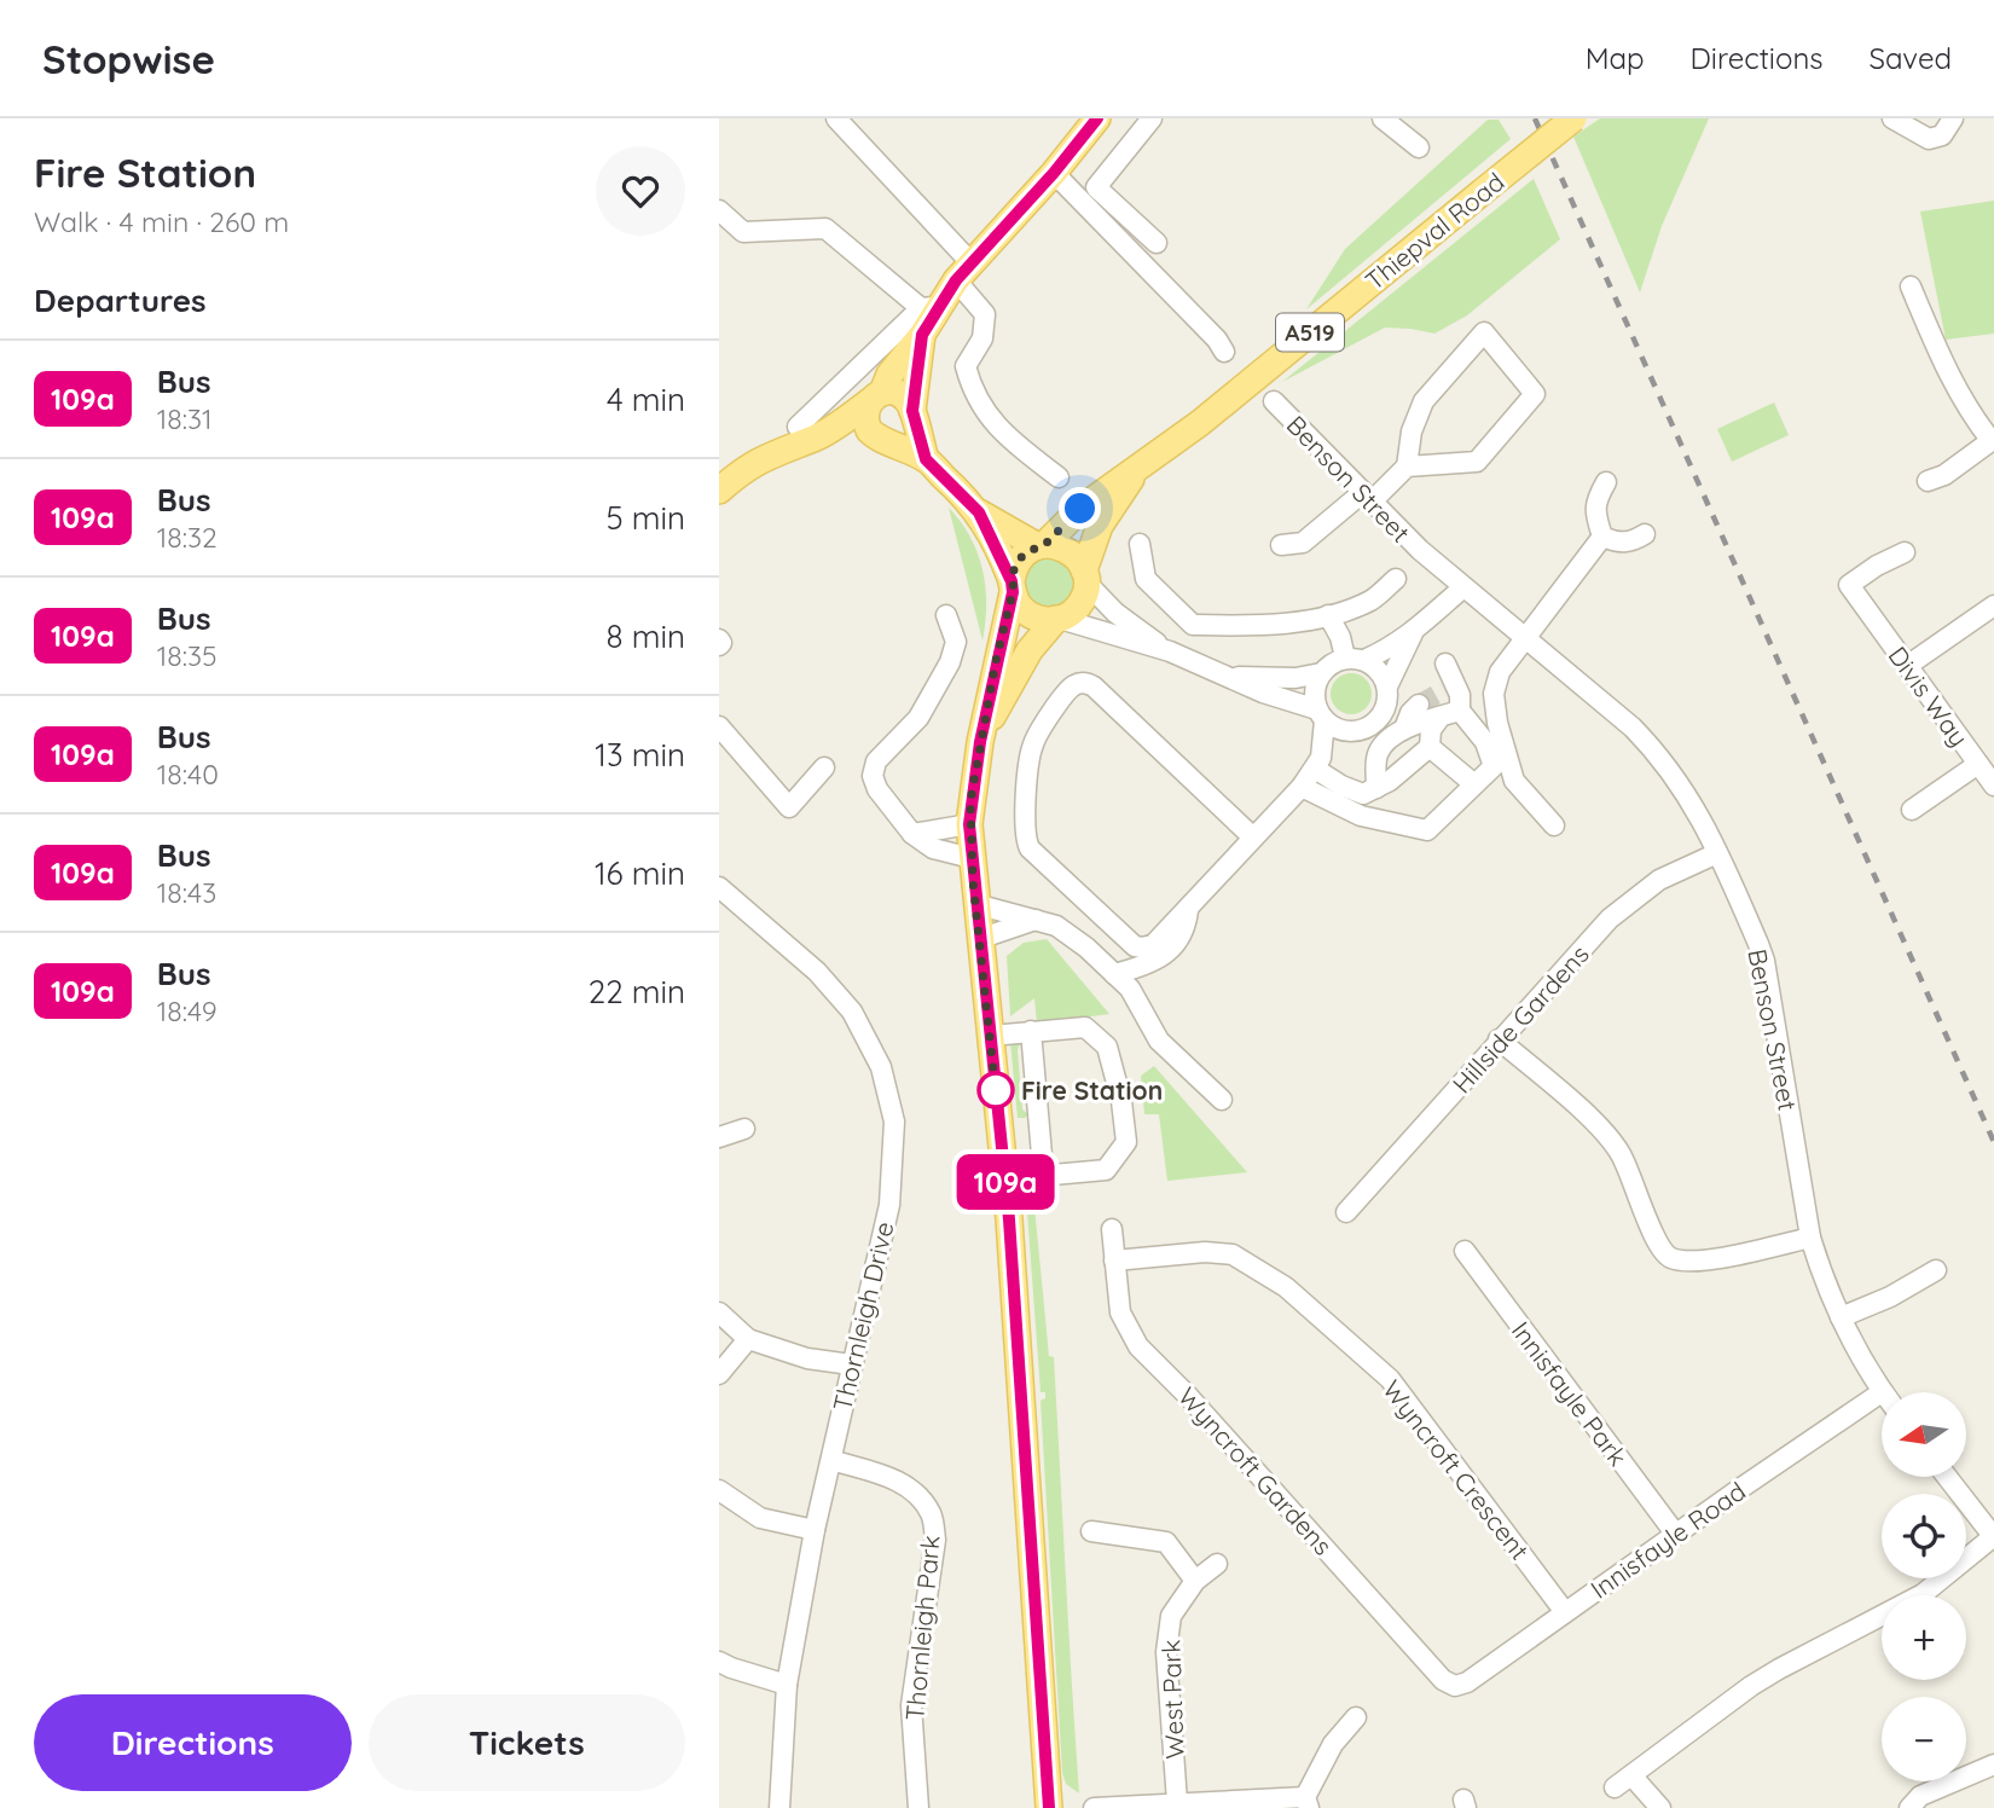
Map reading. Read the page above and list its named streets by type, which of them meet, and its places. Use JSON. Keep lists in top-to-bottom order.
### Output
{
  "streets": {
    "main road": ["Thiepval Road", "A519"],
    "street": [
      "Benson Street",
      "Divis Way",
      "Hillside Gardens",
      "Thornleigh Drive",
      "Innisfayle Park",
      "Wyncroft Crescent",
      "Wyncroft Gardens",
      "Innisfayle Road",
      "Thornleigh Park",
      "West Park"
    ]
  },
  "crossings": [
    ["Thiepval Road", "A519"],
    ["Benson Street", "Hillside Gardens"],
    ["Benson Street", "Innisfayle Road"],
    ["Thornleigh Drive", "Thornleigh Park"],
    ["Innisfayle Park", "Innisfayle Road"],
    ["Wyncroft Crescent", "Wyncroft Gardens"],
    ["Wyncroft Crescent", "Innisfayle Road"],
    ["Wyncroft Gardens", "Innisfayle Road"]
  ],
  "places": ["Fire Station"],
  "lines": ["bus line 109a"],
  "north": "left",
  "page": {
    "header": "Stopwise",
    "nav": ["Map", "Directions", "Saved"],
    "heading": [
      ["Fire Station", "Walk · 4 min · 260 m"],
      "Departures"
    ],
    "on_map": "109a",
    "list": [
      {
        "mark": "109a",
        "name": "Bus",
        "note": "18:31",
        "value": "4 min"
      },
      {
        "mark": "109a",
        "name": "Bus",
        "note": "18:32",
        "value": "5 min"
      },
      {
        "mark": "109a",
        "name": "Bus",
        "note": "18:35",
        "value": "8 min"
      },
      {
        "mark": "109a",
        "name": "Bus",
        "note": "18:40",
        "value": "13 min"
      },
      {
        "mark": "109a",
        "name": "Bus",
        "note": "18:43",
        "value": "16 min"
      },
      {
        "mark": "109a",
        "name": "Bus",
        "note": "18:49",
        "value": "22 min"
      }
    ],
    "map_buttons": ["+", "−"],
    "buttons": ["Directions", "Tickets"]
  }
}
